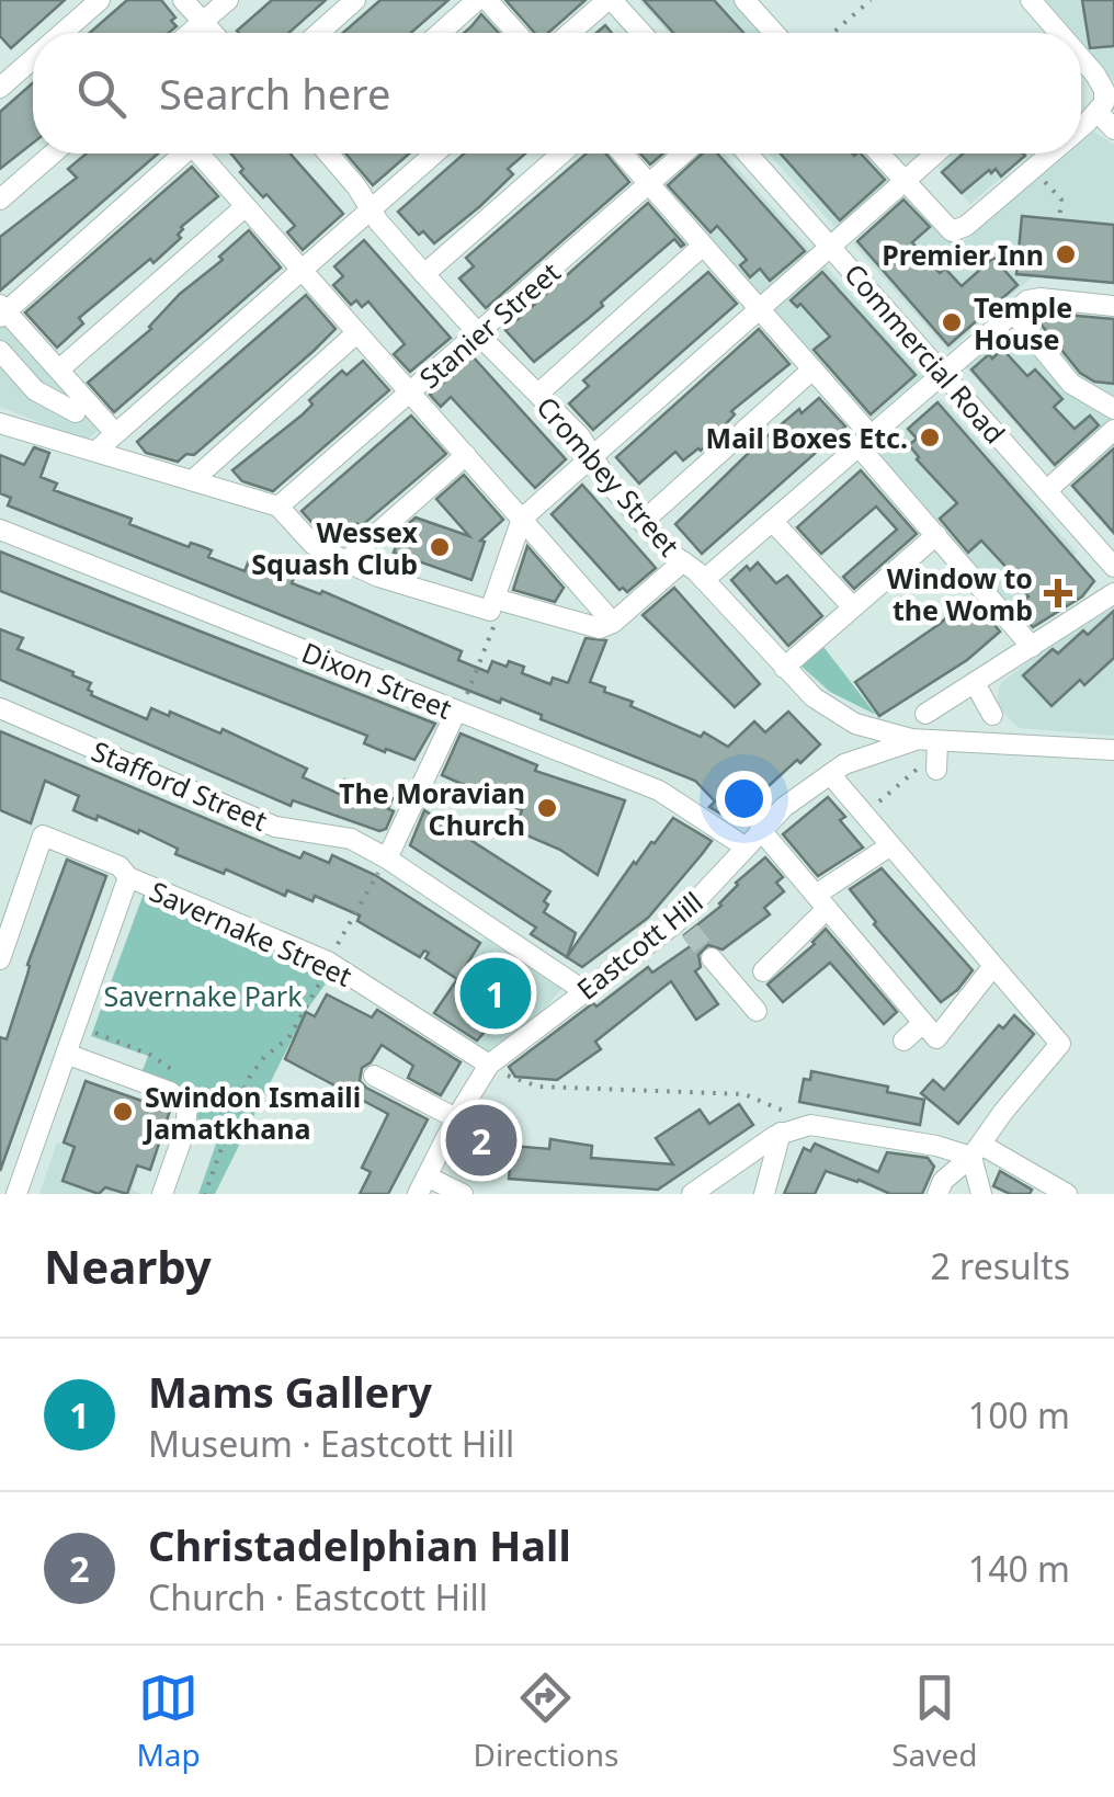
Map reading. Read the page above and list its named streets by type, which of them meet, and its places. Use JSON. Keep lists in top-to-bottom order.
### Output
{
  "streets": {
    "street": [
      "Stanier Street",
      "Commercial Road",
      "Crombey Street",
      "Dixon Street",
      "Stafford Street",
      "Savernake Street",
      "Eastcott Hill"
    ]
  },
  "crossings": [
    ["Stanier Street", "Crombey Street"],
    ["Crombey Street", "Eastcott Hill"],
    ["Dixon Street", "Eastcott Hill"],
    ["Stafford Street", "Eastcott Hill"],
    ["Savernake Street", "Eastcott Hill"]
  ],
  "parks": ["Savernake Park"],
  "places": {
    "other": [
      "Premier Inn",
      "Temple House",
      "Mail Boxes Etc.",
      "Wessex Squash Club",
      "The Moravian Church",
      "Swindon Ismaili Jamatkhana"
    ],
    "health": ["Window to the Womb"]
  },
  "page": {
    "search": "Search here",
    "pins": ["1", "2"],
    "heading": ["Nearby", "2 results"],
    "list": [
      {
        "mark": "1",
        "name": "Mams Gallery",
        "note": "Museum · Eastcott Hill",
        "value": "100 m"
      },
      {
        "mark": "2",
        "name": "Christadelphian Hall",
        "note": "Church · Eastcott Hill",
        "value": "140 m"
      }
    ],
    "nav": ["Map", "Directions", "Saved"]
  }
}
